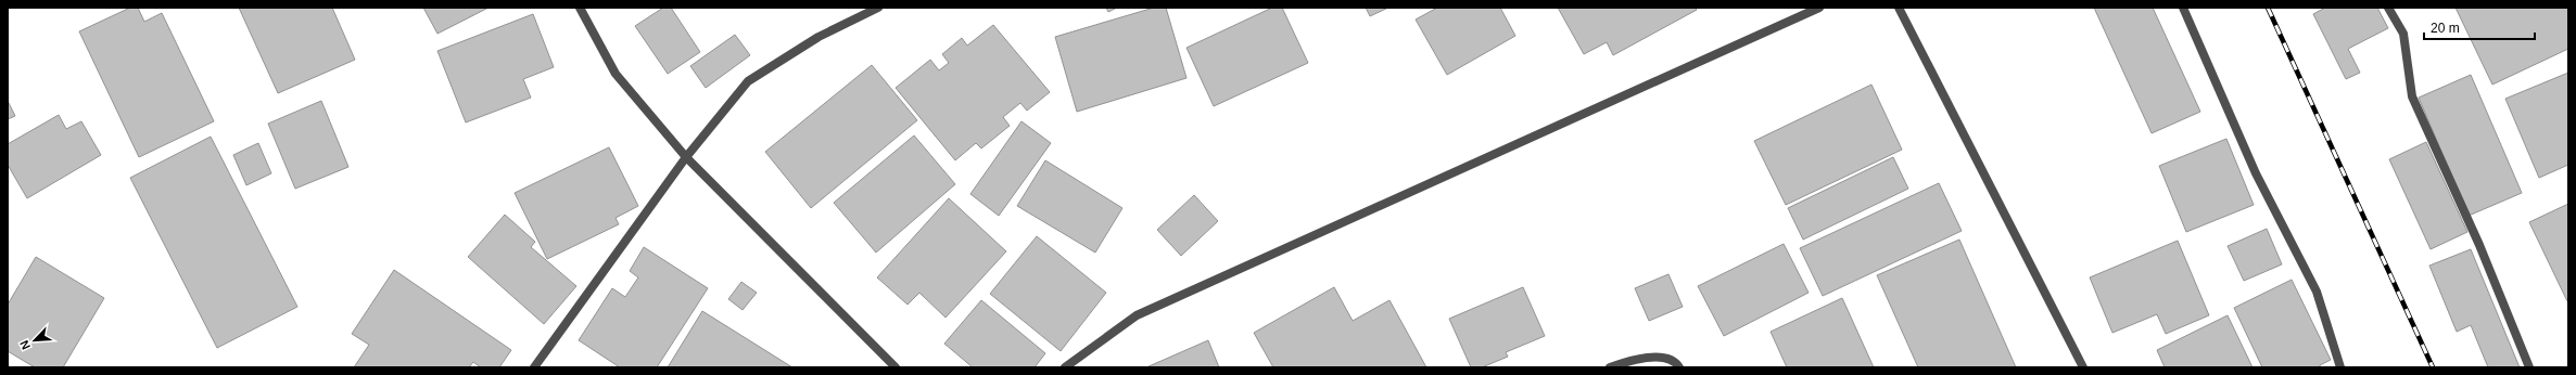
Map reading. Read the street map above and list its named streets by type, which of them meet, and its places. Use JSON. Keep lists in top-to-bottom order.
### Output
{
  "scale_bar": "20 m",
  "north": "bottom left"
}
